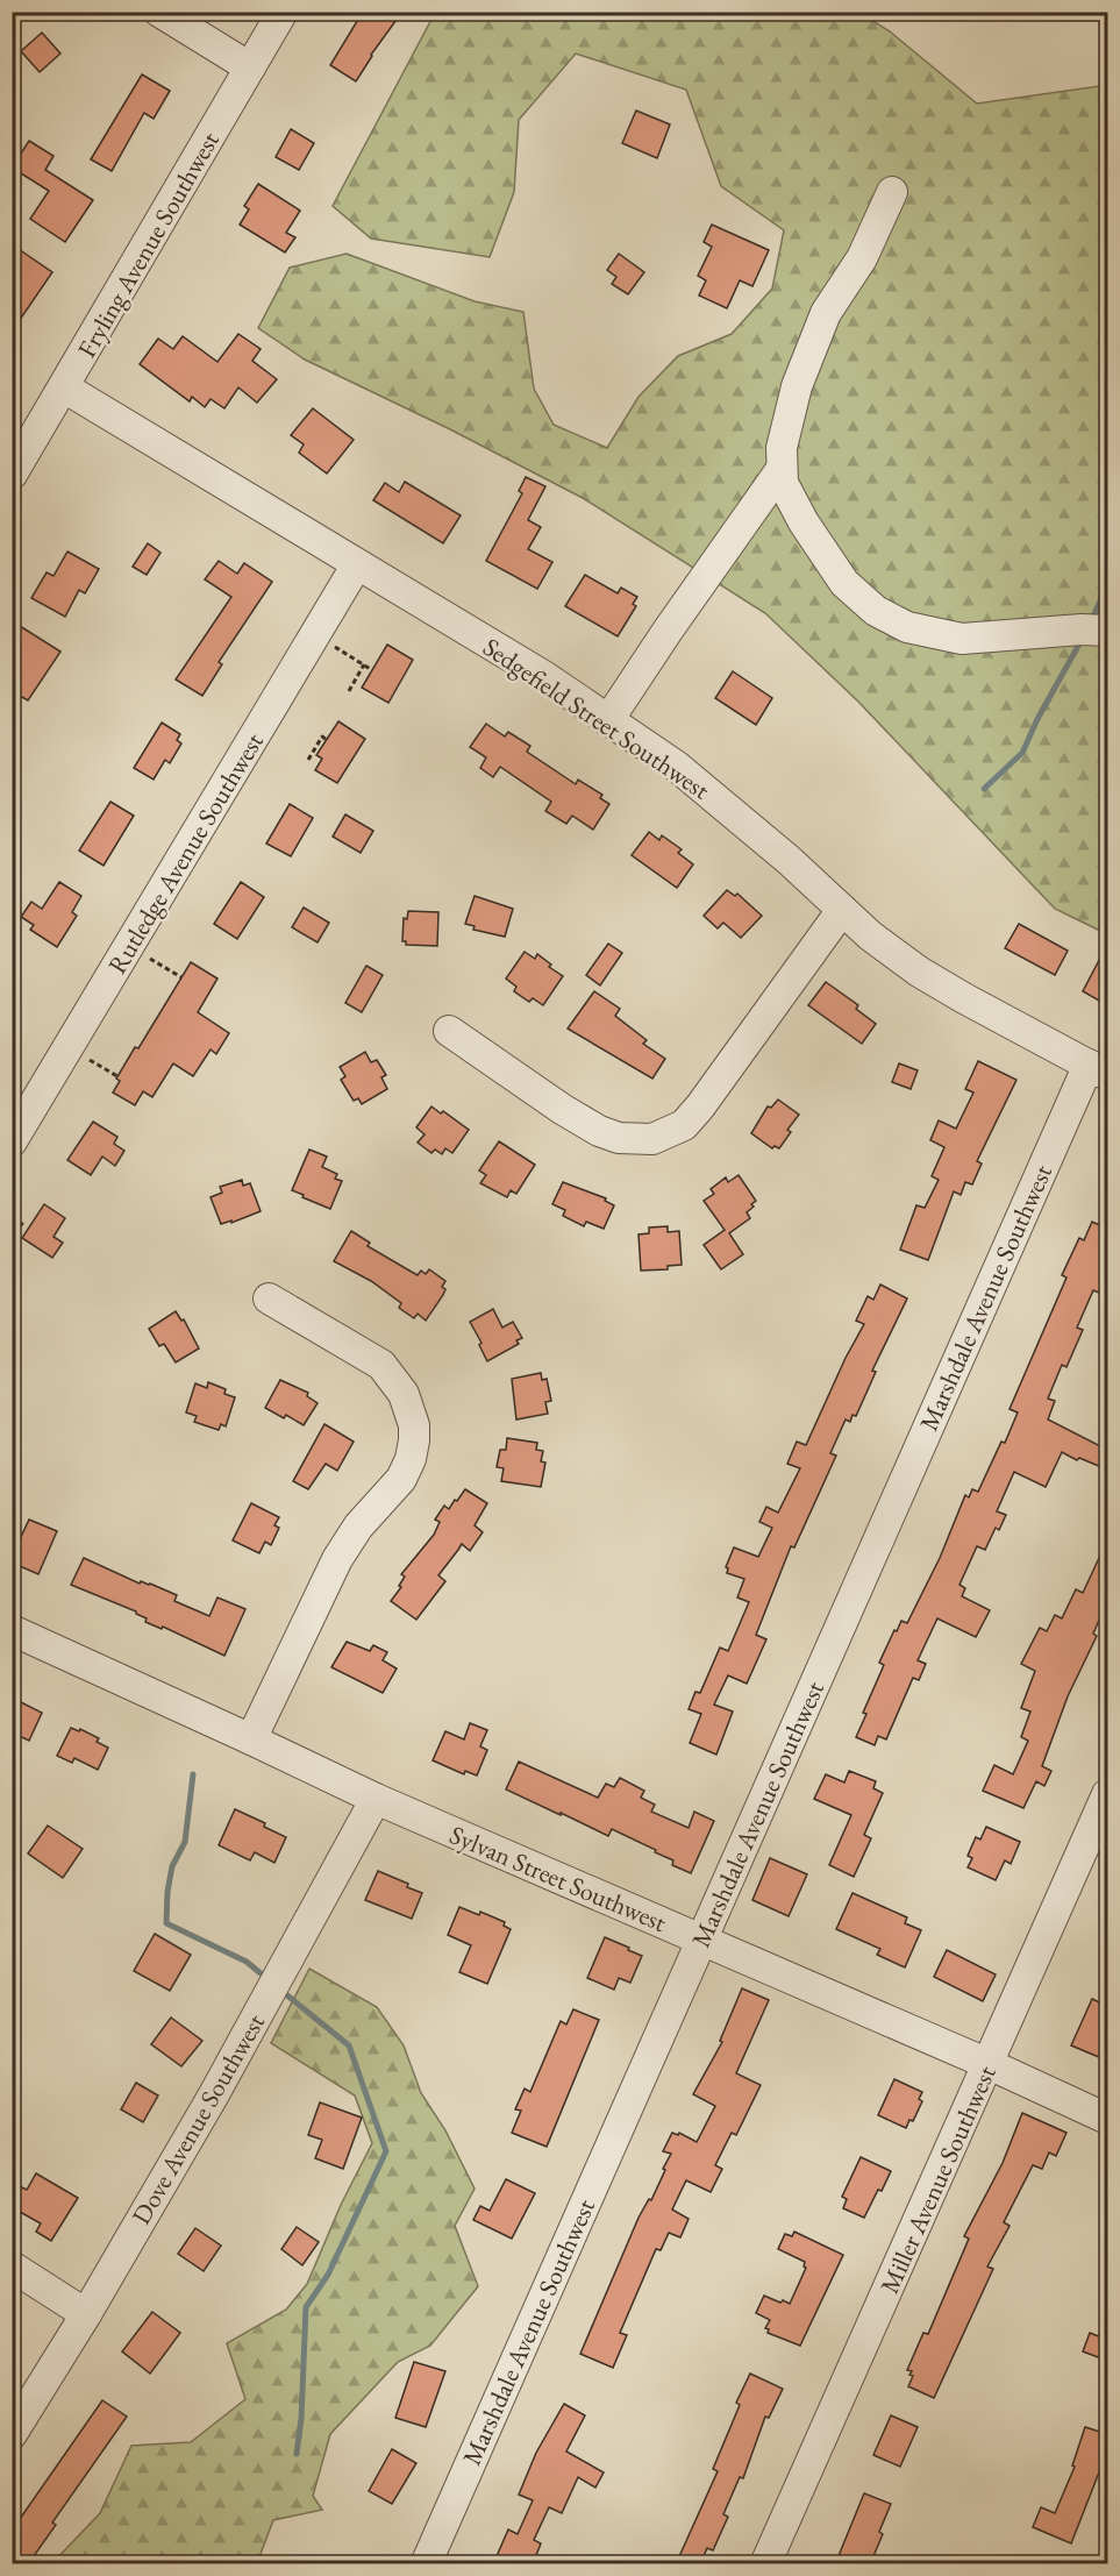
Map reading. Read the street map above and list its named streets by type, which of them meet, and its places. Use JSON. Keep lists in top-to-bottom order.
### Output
{
  "streets": {
    "street": [
      "Fryling Avenue Southwest",
      "Sedgefield Street Southwest",
      "Rutledge Avenue Southwest",
      "Marshdale Avenue Southwest",
      "Sylvan Street Southwest",
      "Dove Avenue Southwest",
      "Miller Avenue Southwest"
    ]
  },
  "crossings": [
    ["Fryling Avenue Southwest", "Sedgefield Street Southwest"],
    ["Sedgefield Street Southwest", "Rutledge Avenue Southwest"],
    ["Sedgefield Street Southwest", "Marshdale Avenue Southwest"],
    ["Marshdale Avenue Southwest", "Sylvan Street Southwest"],
    ["Sylvan Street Southwest", "Dove Avenue Southwest"],
    ["Sylvan Street Southwest", "Miller Avenue Southwest"]
  ]
}
